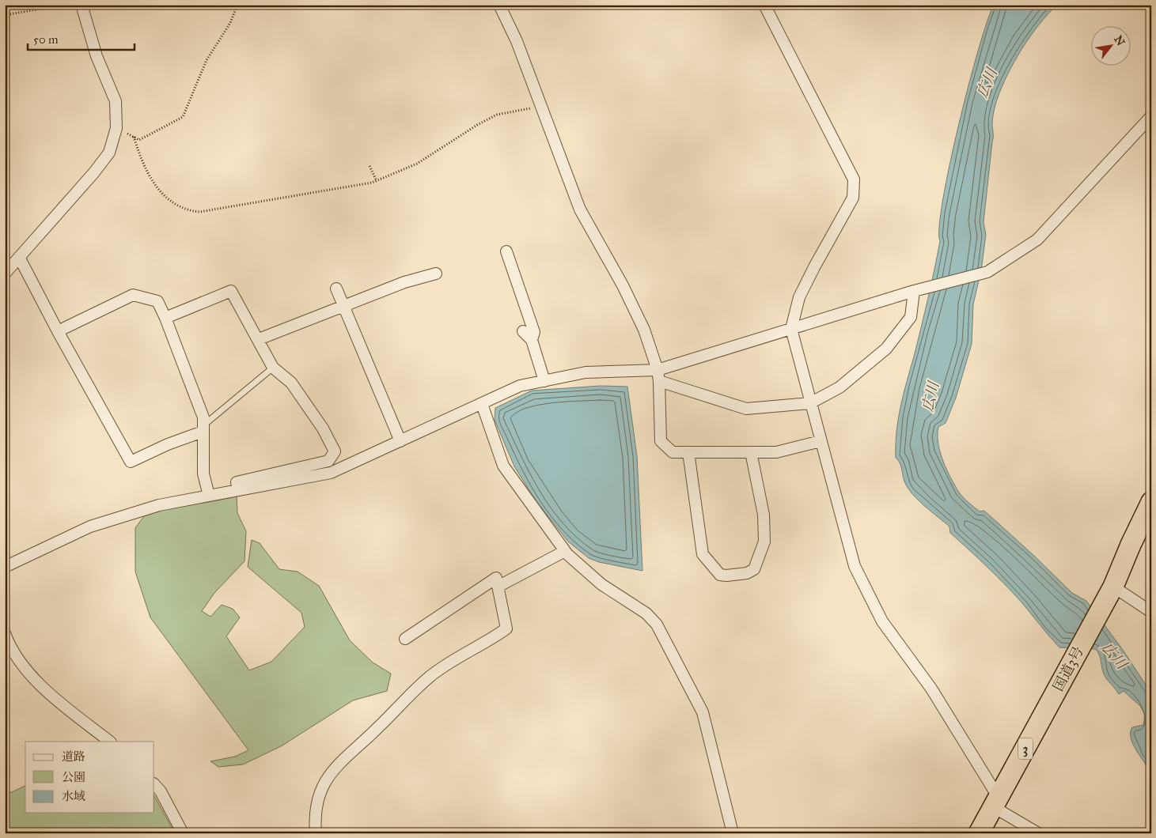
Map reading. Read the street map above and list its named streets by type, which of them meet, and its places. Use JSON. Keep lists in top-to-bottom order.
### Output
{
  "streets": {
    "highway": ["国道3号", "3"]
  },
  "water": ["広川"],
  "legend": ["道路", "公園", "水域"],
  "scale_bar": "50 m",
  "north": "top right"
}
